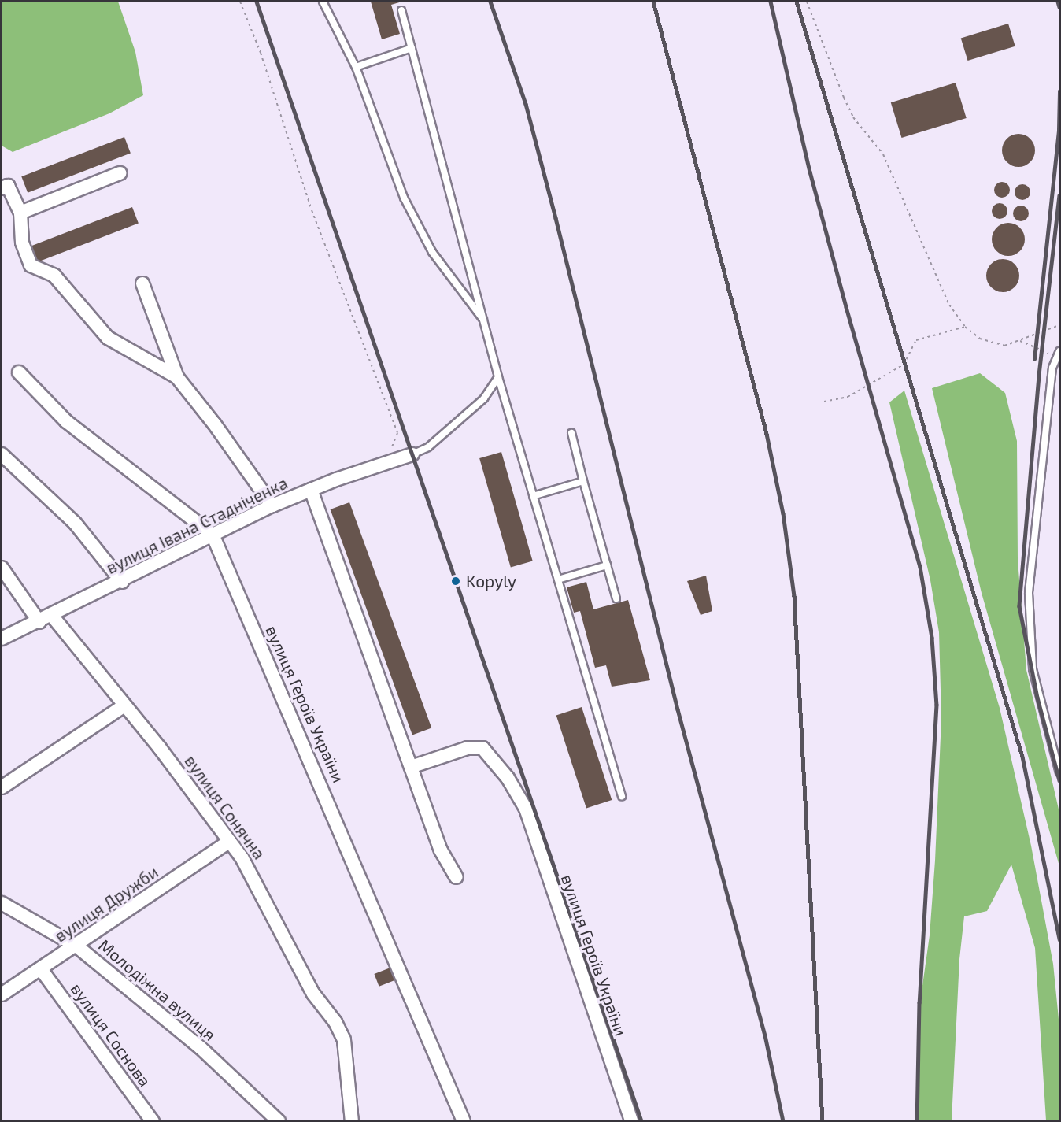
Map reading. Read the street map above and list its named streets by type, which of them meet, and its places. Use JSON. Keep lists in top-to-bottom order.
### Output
{
  "streets": {
    "street": [
      "вулиця Івана Стадніченка",
      "вулиця Героїв України",
      "вулиця Сонячна",
      "вулиця Дружби",
      "Молодіжна вулиця",
      "вулиця Соснова"
    ]
  },
  "crossings": [
    ["вулиця Івана Стадніченка", "вулиця Героїв України"],
    ["вулиця Івана Стадніченка", "вулиця Сонячна"],
    ["вулиця Сонячна", "вулиця Дружби"],
    ["вулиця Дружби", "Молодіжна вулиця"],
    ["вулиця Дружби", "вулиця Соснова"]
  ],
  "places": ["Kopyly"]
}
